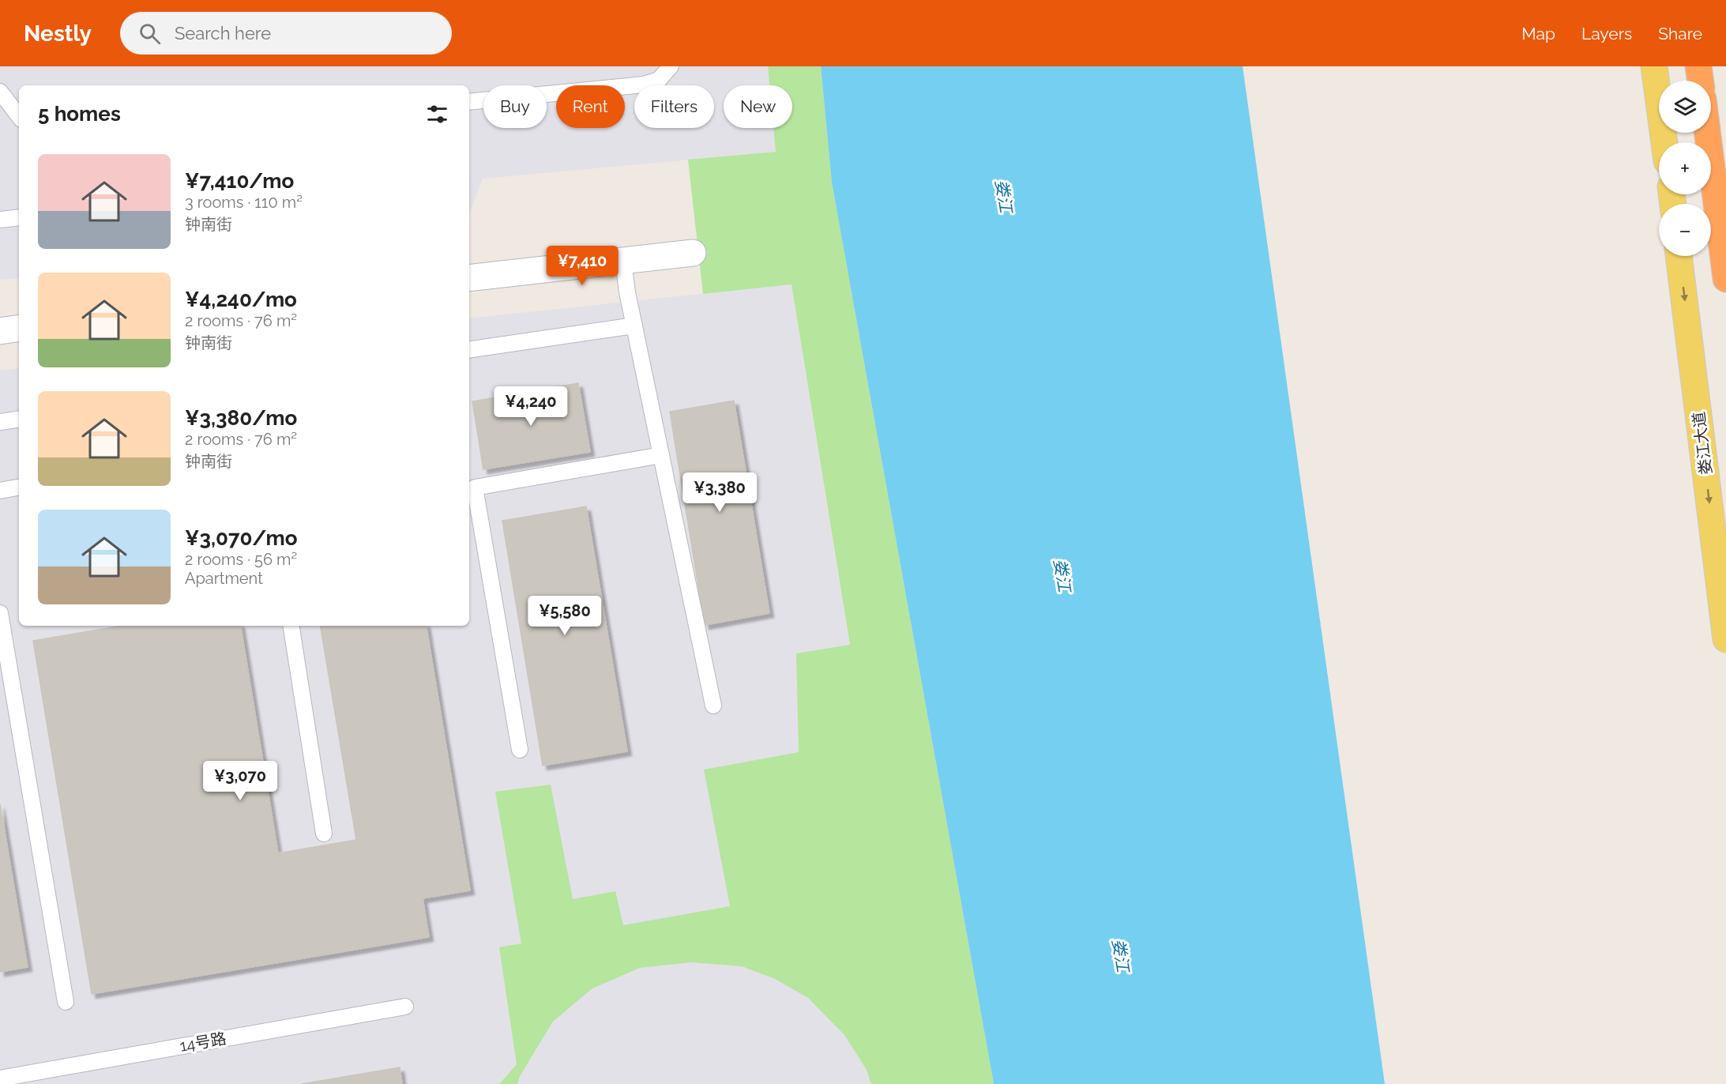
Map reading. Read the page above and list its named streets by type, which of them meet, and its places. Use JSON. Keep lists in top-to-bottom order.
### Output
{
  "streets": {
    "main road": ["娄江大道"],
    "lane": ["14号路"]
  },
  "one_way": ["娄江大道"],
  "water": ["娄江"],
  "page": {
    "header": "Nestly",
    "search": "Search here",
    "nav": ["Map", "Layers", "Share"],
    "map_buttons": ["+", "−"],
    "chip": [
      "Buy",
      "Rent",
      "Filters",
      "New"
    ],
    "heading": "5 homes",
    "list": [
      {
        "name": "¥7,410/mo",
        "note": "3 rooms · 110 m² · 钟南街"
      },
      {
        "name": "¥4,240/mo",
        "note": "2 rooms · 76 m² · 钟南街"
      },
      {
        "name": "¥3,380/mo",
        "note": "2 rooms · 76 m² · 钟南街"
      },
      {
        "name": "¥3,070/mo",
        "note": "2 rooms · 56 m² · Apartment"
      }
    ],
    "price": [
      "¥7,410",
      "¥4,240",
      "¥3,380",
      "¥5,580",
      "¥3,070"
    ]
  }
}
